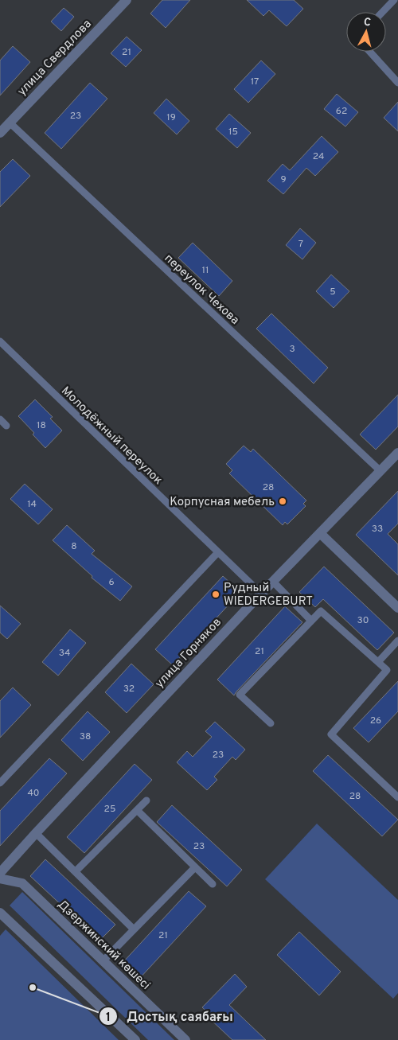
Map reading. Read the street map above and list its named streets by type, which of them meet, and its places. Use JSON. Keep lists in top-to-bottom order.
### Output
{
  "streets": {
    "street": ["улица Свердлова", "улица Горняков", "Дзержинский көшесі"],
    "lane": ["переулок Чехова", "Молодёжный переулок"]
  },
  "crossings": [
    ["улица Свердлова", "переулок Чехова"],
    ["переулок Чехова", "улица Горняков"],
    ["Молодёжный переулок", "улица Горняков"]
  ],
  "places": ["Корпусная мебель", "Рудный WIEDERGEBURT", "Достық саябағы"],
  "house_numbers": [
    "21",
    "17",
    "62",
    "23",
    "19",
    "15",
    "24",
    "9",
    "7",
    "11",
    "5",
    "3",
    "18",
    "28",
    "14",
    "33",
    "8",
    "6",
    "30",
    "21",
    "34",
    "32",
    "26",
    "38",
    "23",
    "40",
    "28",
    "25",
    "23",
    "21"
  ],
  "north": "top"
}
